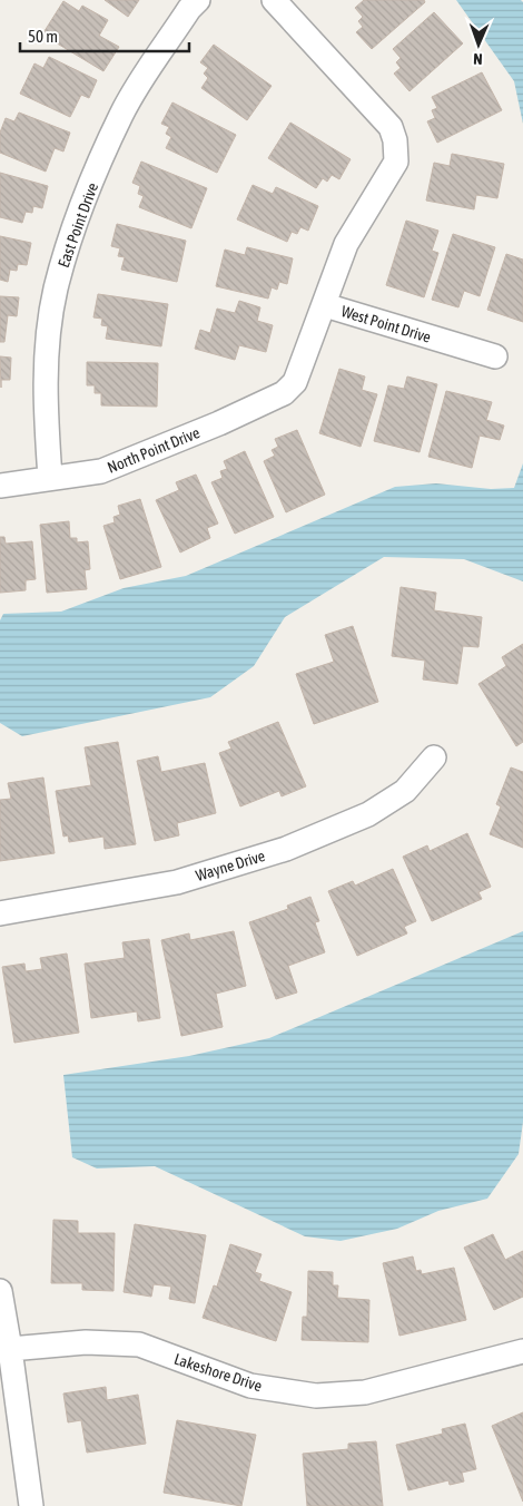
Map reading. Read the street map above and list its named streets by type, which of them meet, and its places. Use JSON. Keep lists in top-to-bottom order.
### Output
{
  "streets": {
    "street": [
      "East Point Drive",
      "West Point Drive",
      "North Point Drive",
      "Wayne Drive",
      "Lakeshore Drive"
    ]
  },
  "crossings": [
    ["East Point Drive", "North Point Drive"],
    ["West Point Drive", "North Point Drive"]
  ],
  "scale_bar": "50 m",
  "north": "bottom"
}
